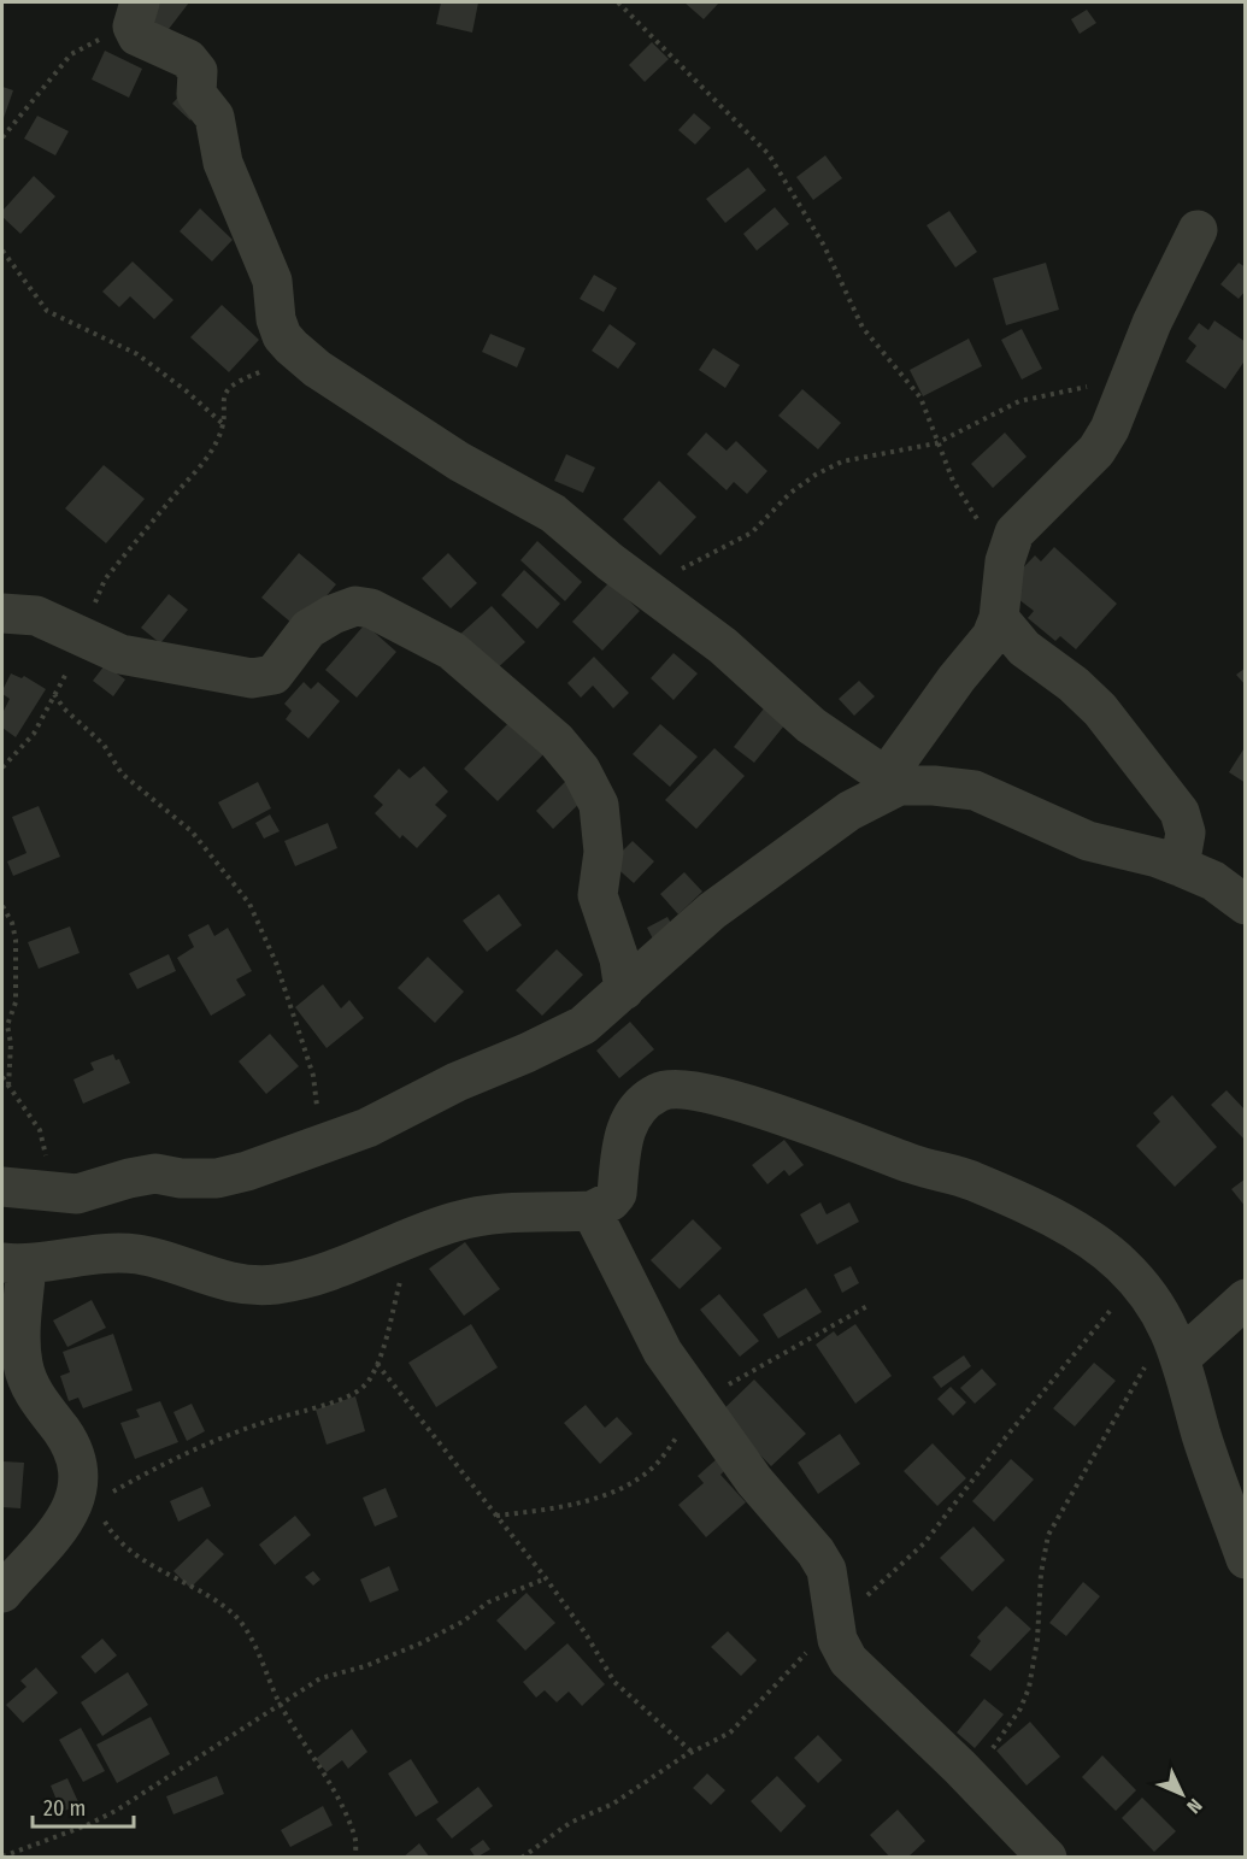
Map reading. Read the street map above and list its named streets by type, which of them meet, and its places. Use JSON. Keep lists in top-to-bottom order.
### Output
{
  "scale_bar": "20 m",
  "north": "bottom right"
}
